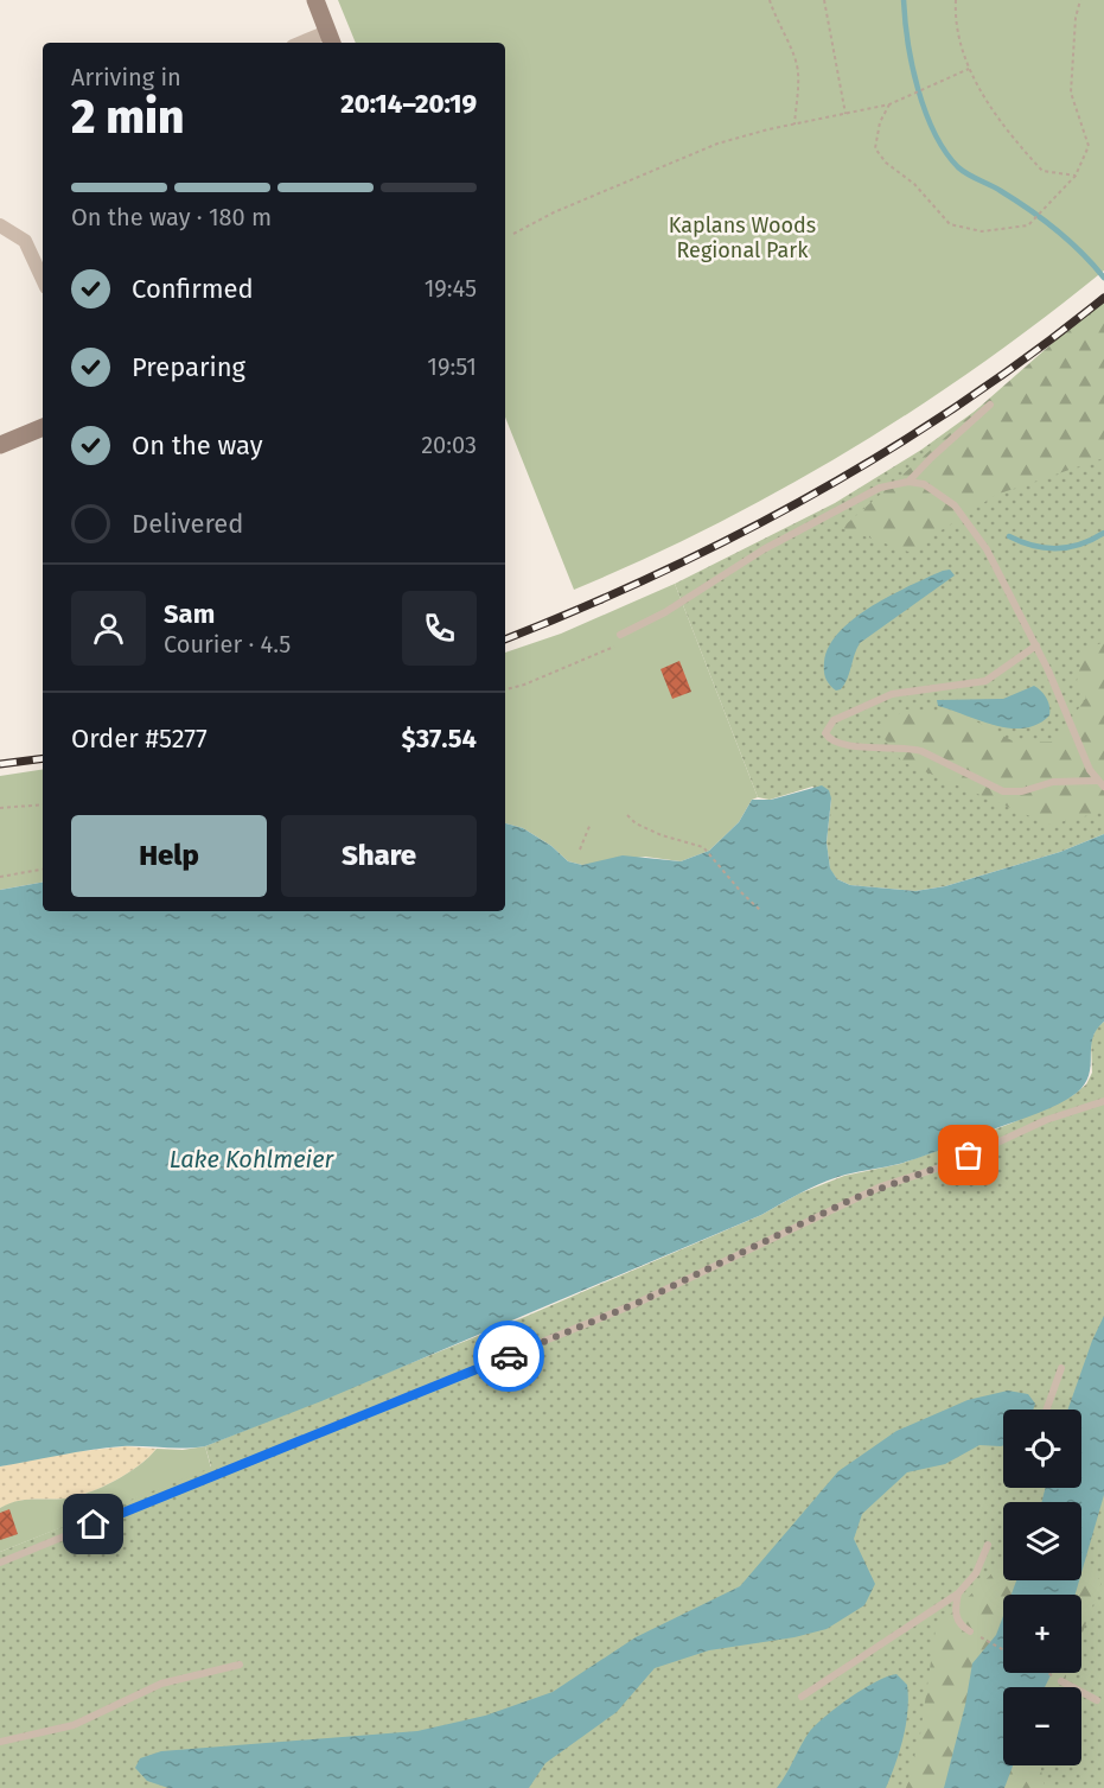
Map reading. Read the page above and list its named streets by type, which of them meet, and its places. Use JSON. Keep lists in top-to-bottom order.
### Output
{
  "water": ["Lake Kohlmeier"],
  "parks": ["Kaplans Woods Regional Park"],
  "page": {
    "heading": ["2 min", "Arriving in", "20:14–20:19"],
    "panel": [
      "Sam",
      "Courier · 4.5",
      "Order #5277",
      "$37.54"
    ],
    "bar": "On the way · 180 m",
    "list": [
      ["Confirmed", "19:45"],
      ["Preparing", "19:51"],
      ["On the way", "20:03"],
      "Delivered"
    ],
    "buttons": ["Help", "Share"],
    "map_buttons": ["+", "−"]
  }
}
